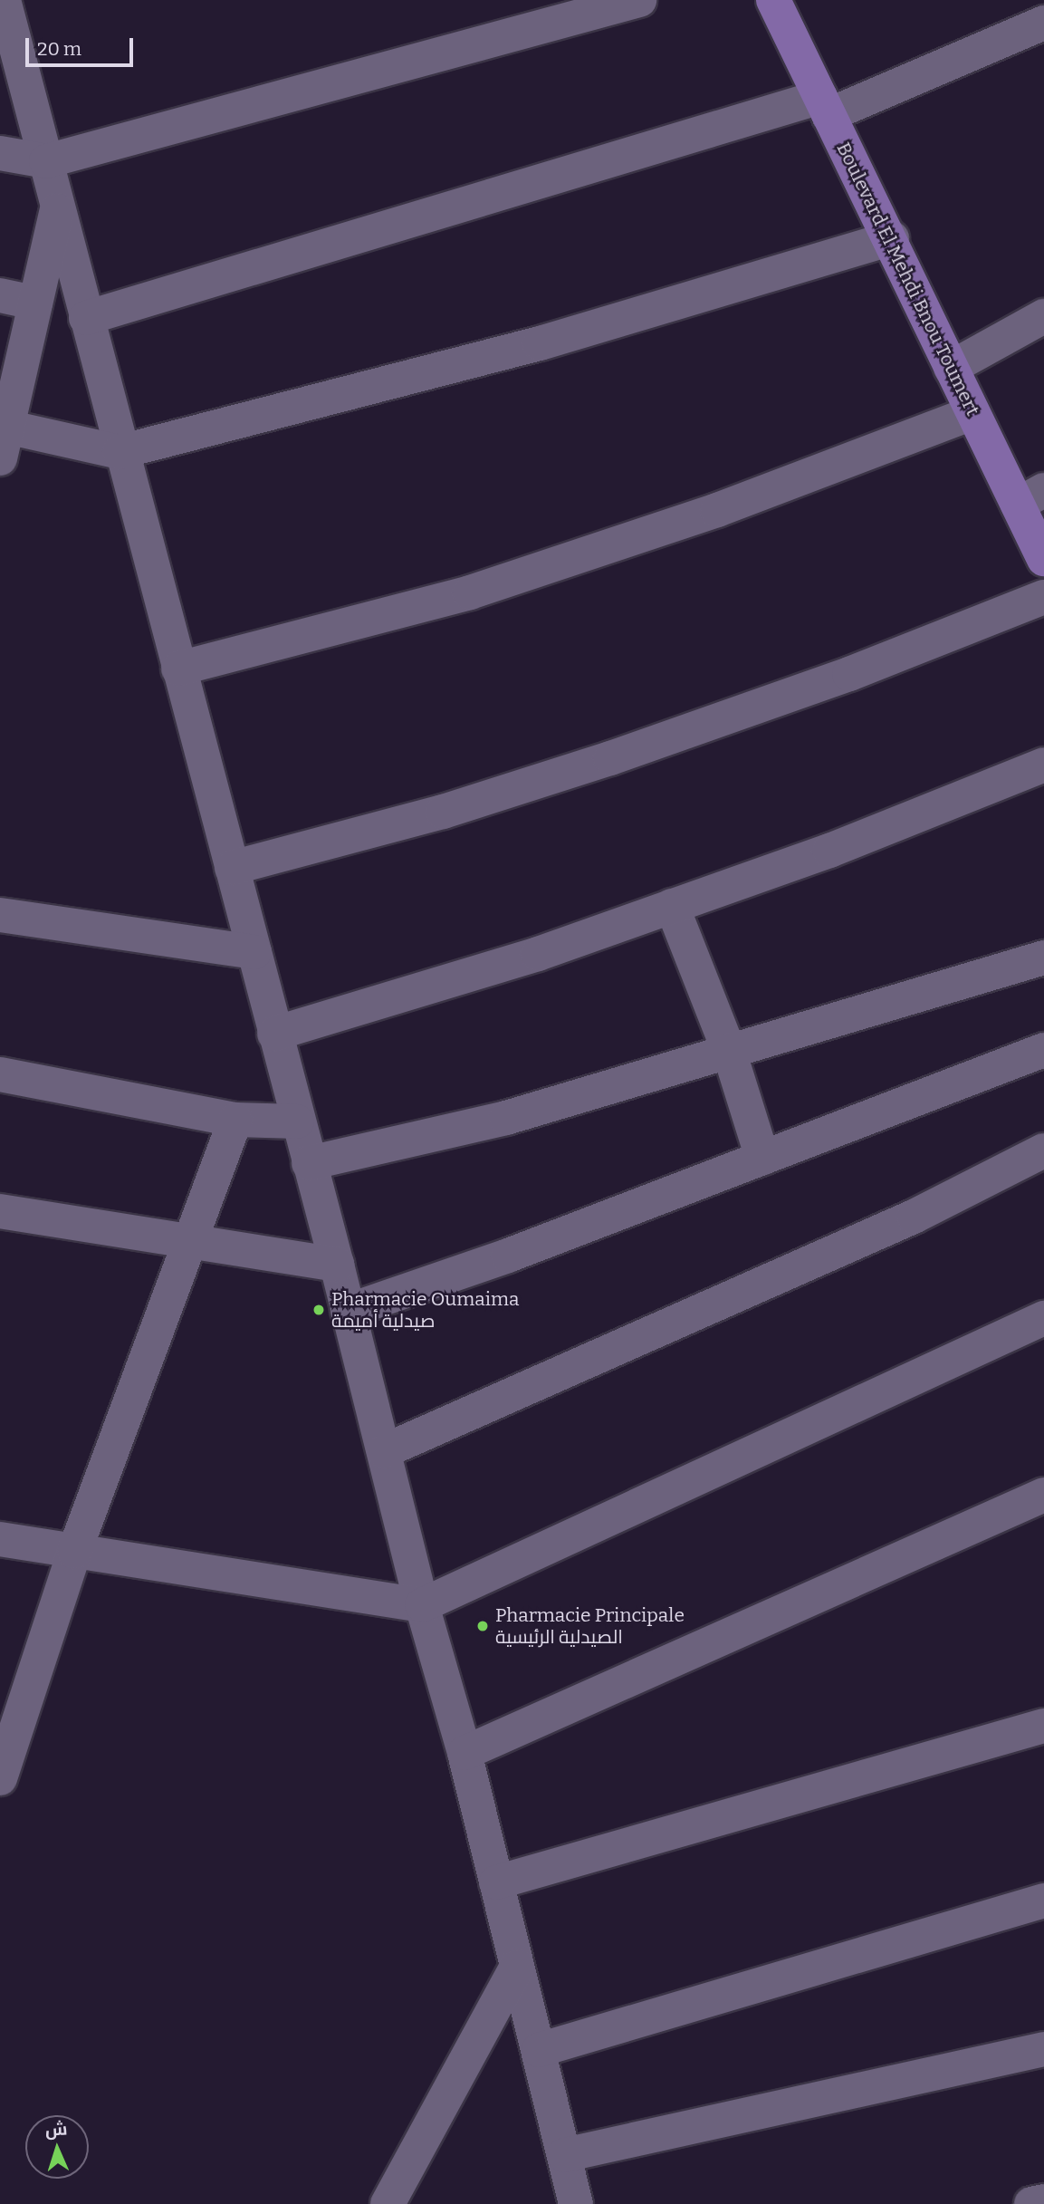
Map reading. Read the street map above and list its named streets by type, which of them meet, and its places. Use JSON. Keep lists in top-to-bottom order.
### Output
{
  "streets": {
    "main road": ["Boulevard El Mehdi Bnou Toumert"]
  },
  "places": ["Pharmacie Oumaima صيدلية أميمة", "Pharmacie Principale الصيدلية الرئيسية"],
  "scale_bar": "20 m",
  "north": "top"
}
